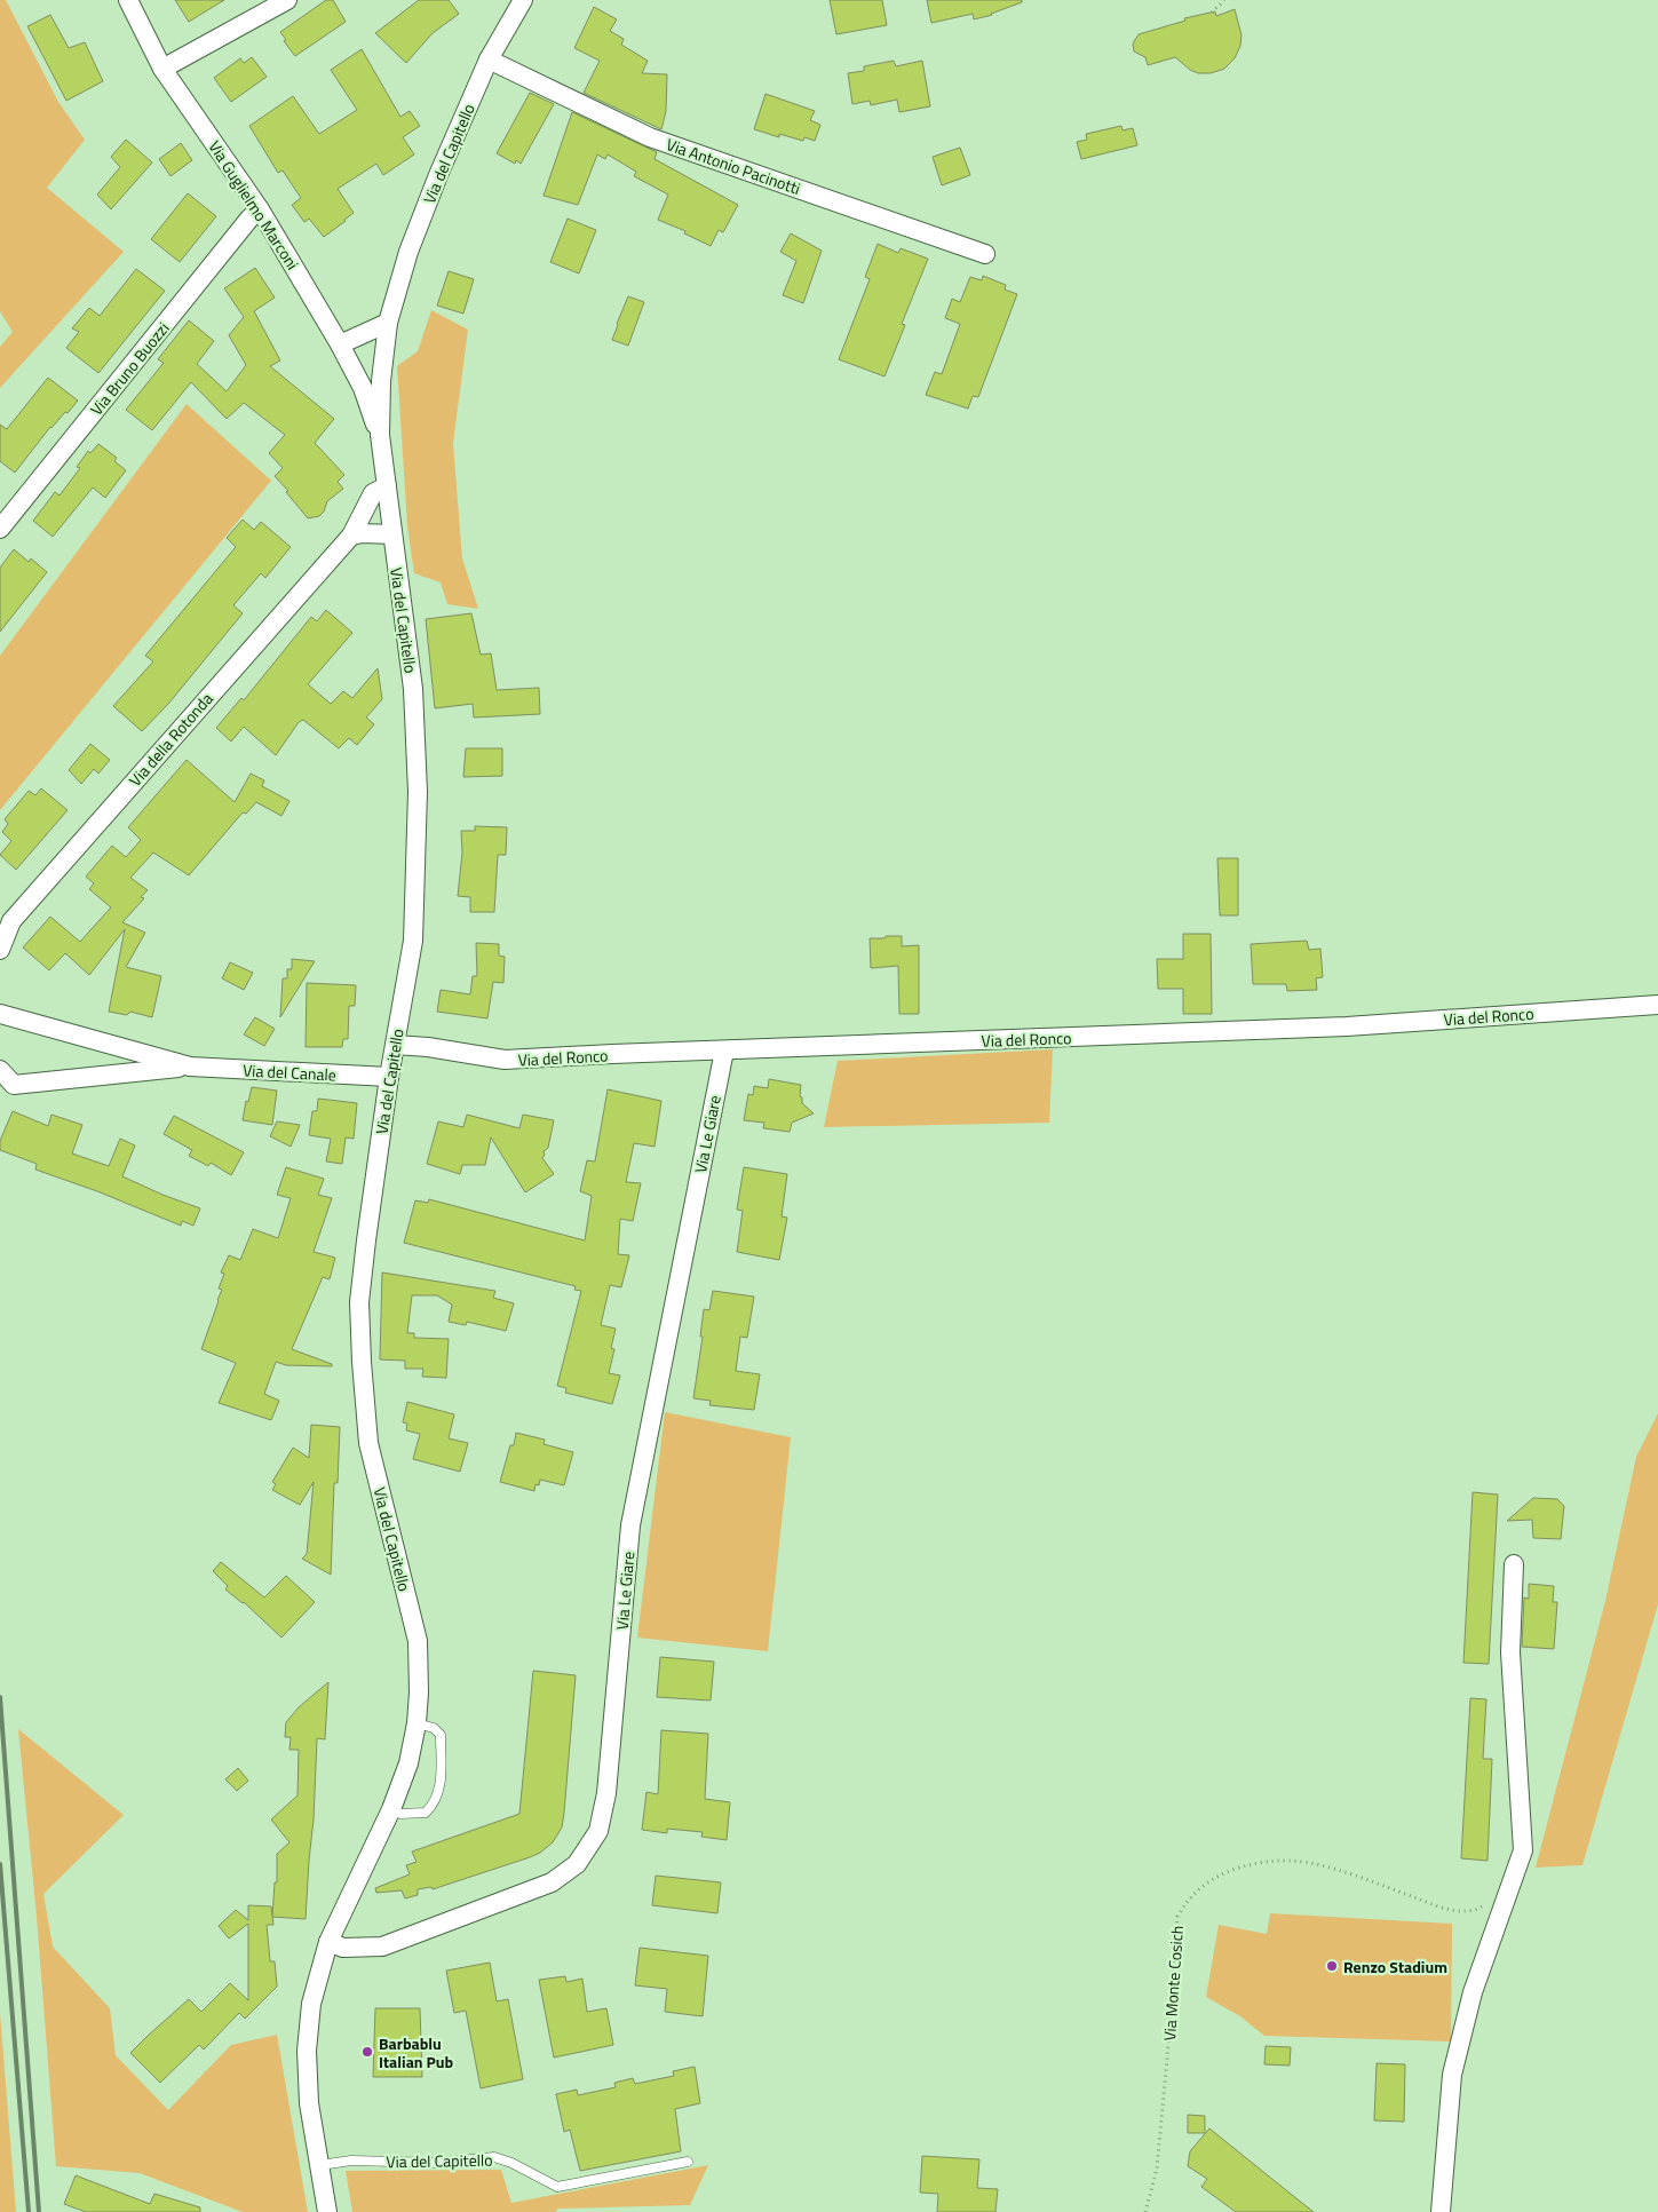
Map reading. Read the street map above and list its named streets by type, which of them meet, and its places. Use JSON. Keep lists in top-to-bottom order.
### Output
{
  "streets": {
    "street": [
      "Via del Capitello",
      "Via Antonio Pacinotti",
      "Via Guglielmo Marconi",
      "Via Bruno Buozzi",
      "Via della Rotonda",
      "Via del Ronco",
      "Via del Canale",
      "Via Le Giare"
    ],
    "path": ["Via Monte Cosich"]
  },
  "crossings": [
    ["Via del Capitello", "Via Antonio Pacinotti"],
    ["Via del Capitello", "Via Guglielmo Marconi"],
    ["Via del Capitello", "Via della Rotonda"],
    ["Via del Capitello", "Via del Ronco"],
    ["Via del Capitello", "Via del Canale"],
    ["Via del Capitello", "Via Le Giare"],
    ["Via Guglielmo Marconi", "Via Bruno Buozzi"],
    ["Via del Ronco", "Via Le Giare"]
  ],
  "places": ["Renzo Stadium", "Barbablu Italian Pub"]
}
